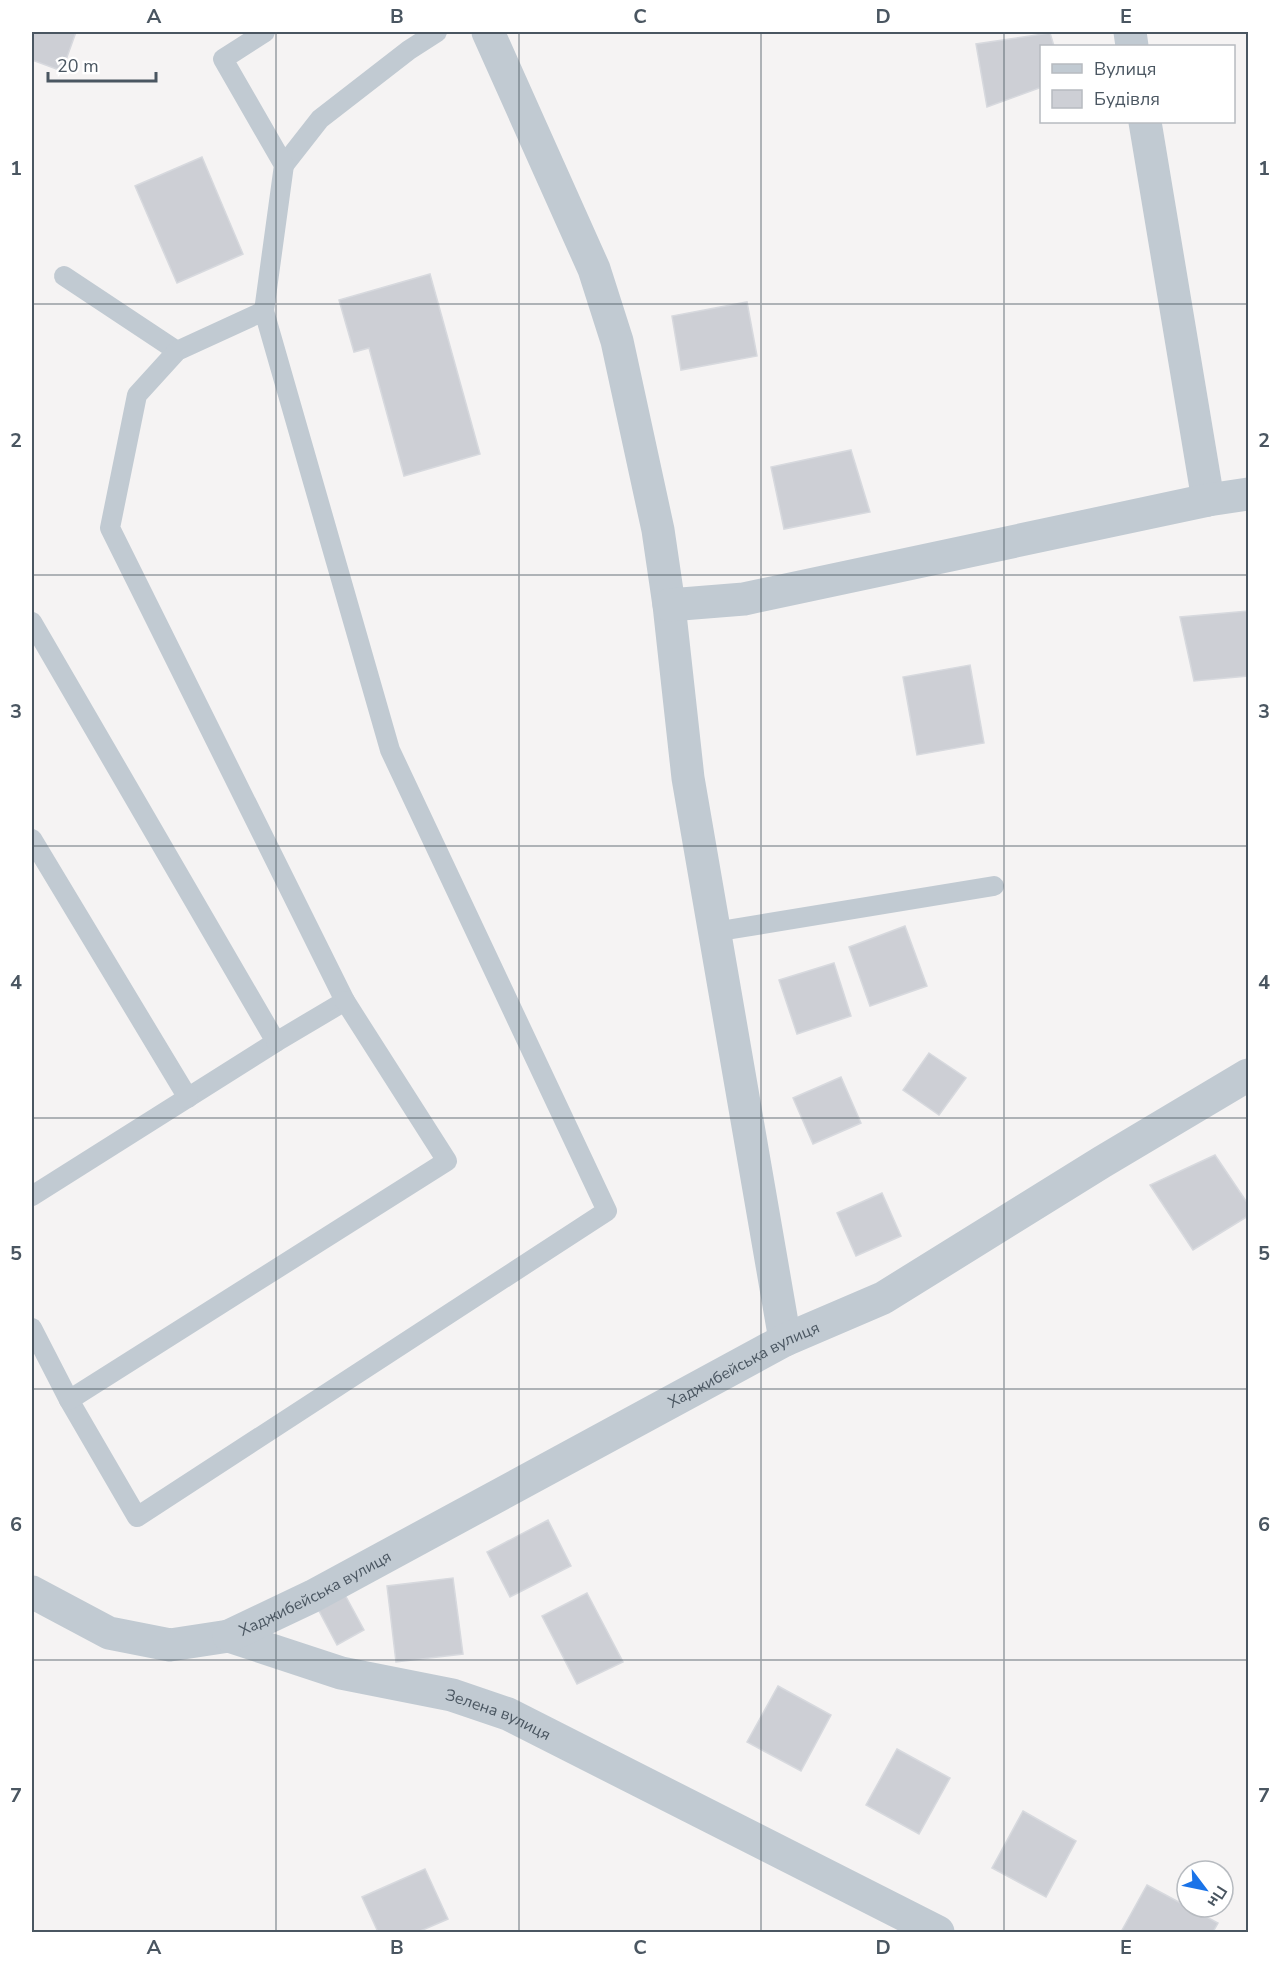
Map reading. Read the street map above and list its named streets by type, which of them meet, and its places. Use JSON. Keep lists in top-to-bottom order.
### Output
{
  "streets": {
    "street": ["Хаджибейська вулиця", "Зелена вулиця"]
  },
  "crossings": [
    ["Хаджибейська вулиця", "Зелена вулиця"]
  ],
  "legend": ["Вулиця", "Будівля"],
  "scale_bar": "20 m",
  "north": "bottom right",
  "grid": {
    "columns": [
      "A",
      "B",
      "C",
      "D",
      "E"
    ],
    "rows": [
      "1",
      "2",
      "3",
      "4",
      "5",
      "6",
      "7"
    ]
  }
}
